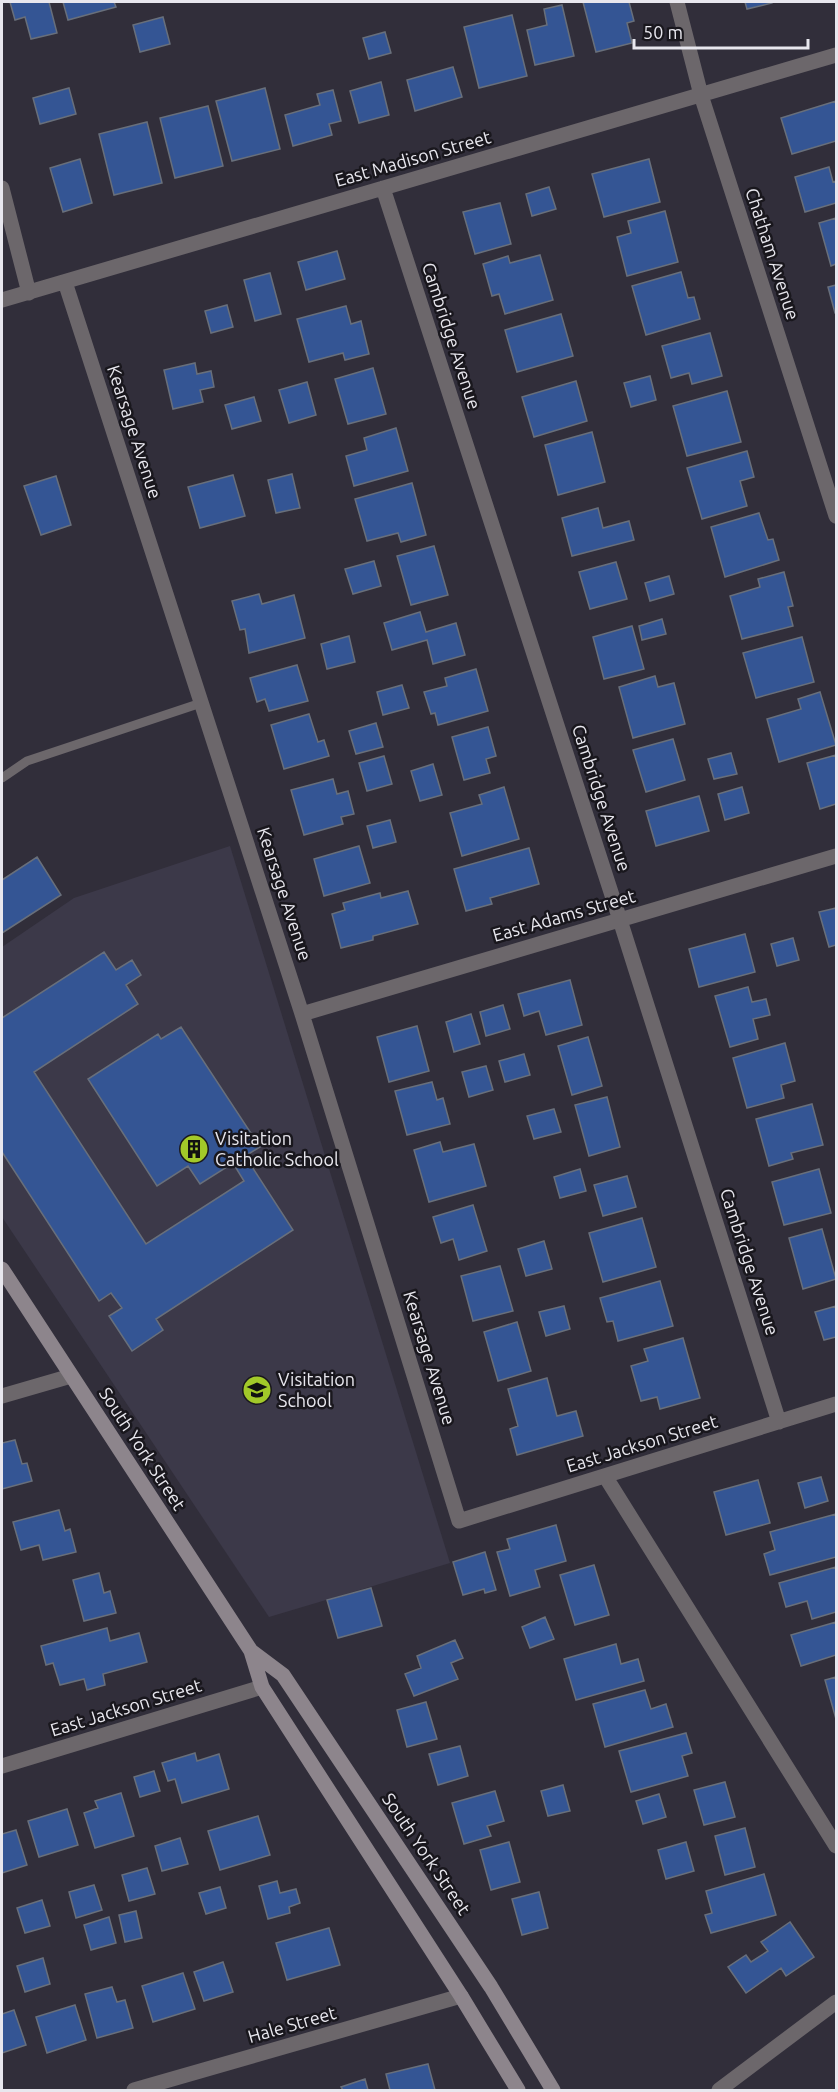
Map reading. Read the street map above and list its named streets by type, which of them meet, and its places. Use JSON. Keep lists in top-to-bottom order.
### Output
{
  "streets": {
    "main road": ["South York Street"],
    "street": [
      "East Madison Street",
      "Chatham Avenue",
      "Cambridge Avenue",
      "Kearsage Avenue",
      "East Adams Street",
      "East Jackson Street",
      "Hale Street"
    ]
  },
  "crossings": [
    ["East Madison Street", "Chatham Avenue"],
    ["East Madison Street", "Cambridge Avenue"],
    ["East Madison Street", "Kearsage Avenue"],
    ["Cambridge Avenue", "East Adams Street"],
    ["Cambridge Avenue", "East Jackson Street"],
    ["Kearsage Avenue", "East Adams Street"],
    ["Kearsage Avenue", "East Jackson Street"],
    ["East Jackson Street", "South York Street"],
    ["South York Street", "Hale Street"]
  ],
  "places": {
    "building": ["Visitation Catholic School"],
    "school or university": ["Visitation School"]
  },
  "scale_bar": "50 m"
}
